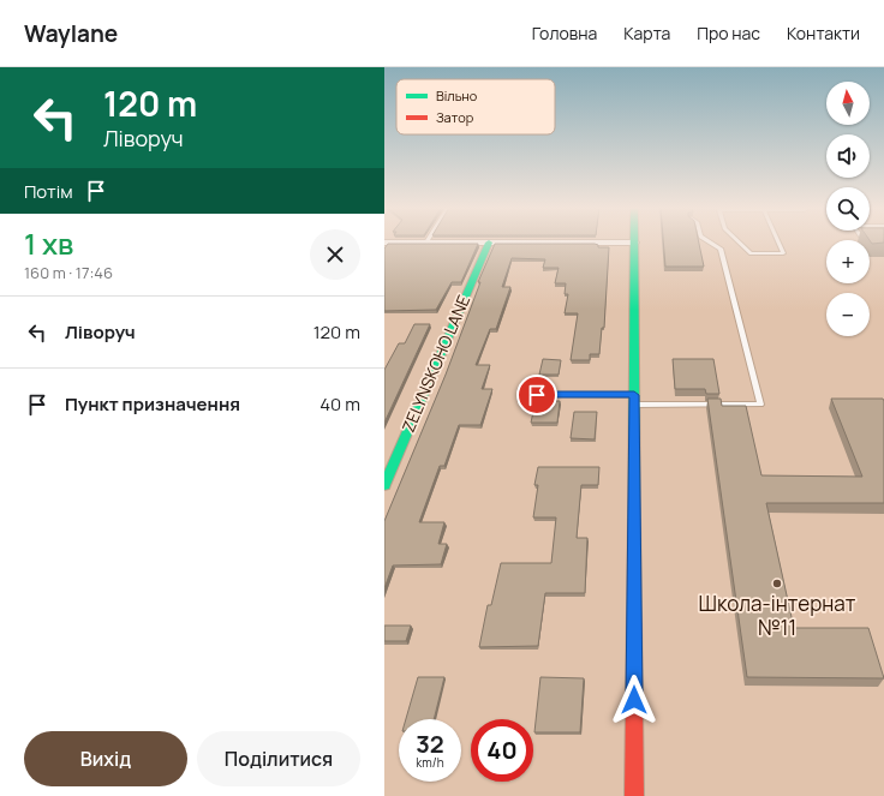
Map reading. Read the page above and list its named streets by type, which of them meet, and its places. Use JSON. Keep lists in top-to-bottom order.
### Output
{
  "streets": {
    "street": ["ZELYNSKOHO LANE"]
  },
  "places": ["Школа-інтернат №11"],
  "legend": ["Вільно", "Затор"],
  "north": "top",
  "page": {
    "header": "Waylane",
    "nav": [
      "Головна",
      "Карта",
      "Про нас",
      "Контакти"
    ],
    "turn": ["120 m", "Ліворуч"],
    "map_buttons": ["+", "−"],
    "then": "Потім",
    "heading": ["1 хв", "160 m · 17:46"],
    "list": [
      {
        "name": "Ліворуч",
        "value": "120 m"
      },
      {
        "name": "Пункт призначення",
        "value": "40 m"
      }
    ],
    "speed": "32 km/h",
    "limit": "40",
    "buttons": ["Вихід", "Поділитися"]
  }
}
